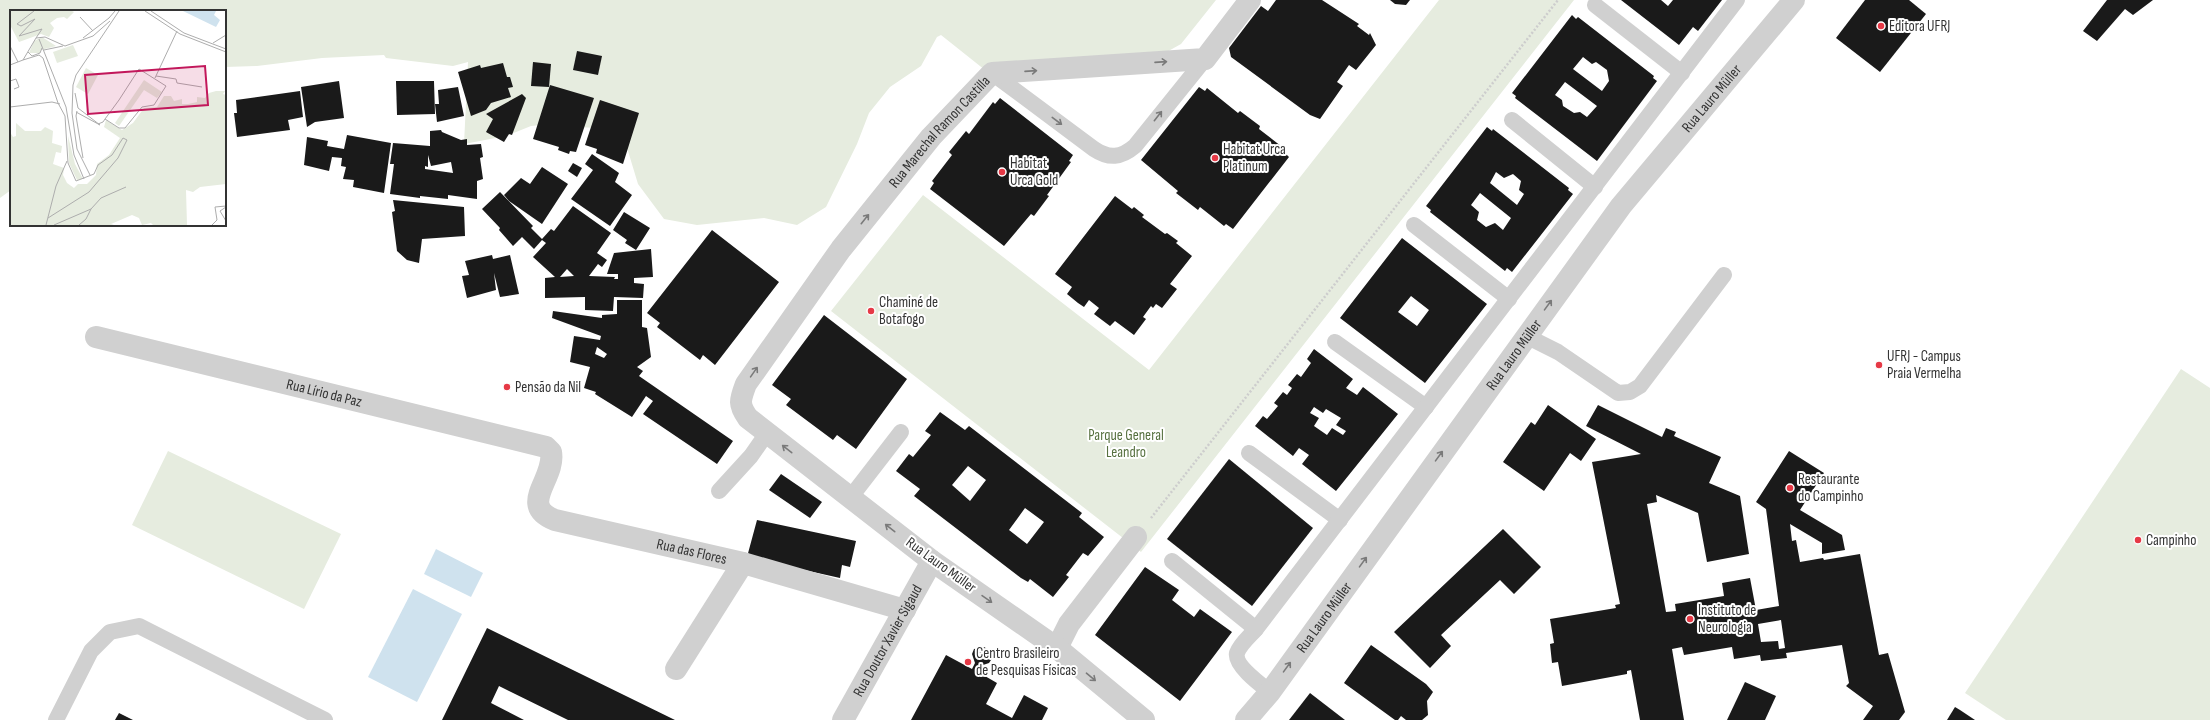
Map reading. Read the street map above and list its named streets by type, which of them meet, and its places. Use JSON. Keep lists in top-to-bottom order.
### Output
{
  "streets": {
    "street": [
      "Rua Lauro Müller",
      "Rua Marechal Ramon Castilla",
      "Rua Lírio da Paz",
      "Rua das Flores",
      "Rua Doutor Xavier Sigaud"
    ]
  },
  "crossings": [
    ["Rua Lauro Müller", "Rua Marechal Ramon Castilla"],
    ["Rua Lauro Müller", "Rua Doutor Xavier Sigaud"],
    ["Rua Lírio da Paz", "Rua das Flores"],
    ["Rua das Flores", "Rua Doutor Xavier Sigaud"]
  ],
  "one_way": ["Rua Marechal Ramon Castilla"],
  "parks": ["Parque General Leandro"],
  "places": [
    "Editora UFRJ",
    "Habitat Urca Platinum",
    "Habitat Urca Gold",
    "Chaminé de Botafogo",
    "UFRJ - Campus Praia Vermelha",
    "Pensão da Nil",
    "Restaurante do Campinho",
    "Campinho",
    "Instituto de Neurologia",
    "Centro Brasileiro de Pesquisas Físicas"
  ]
}
